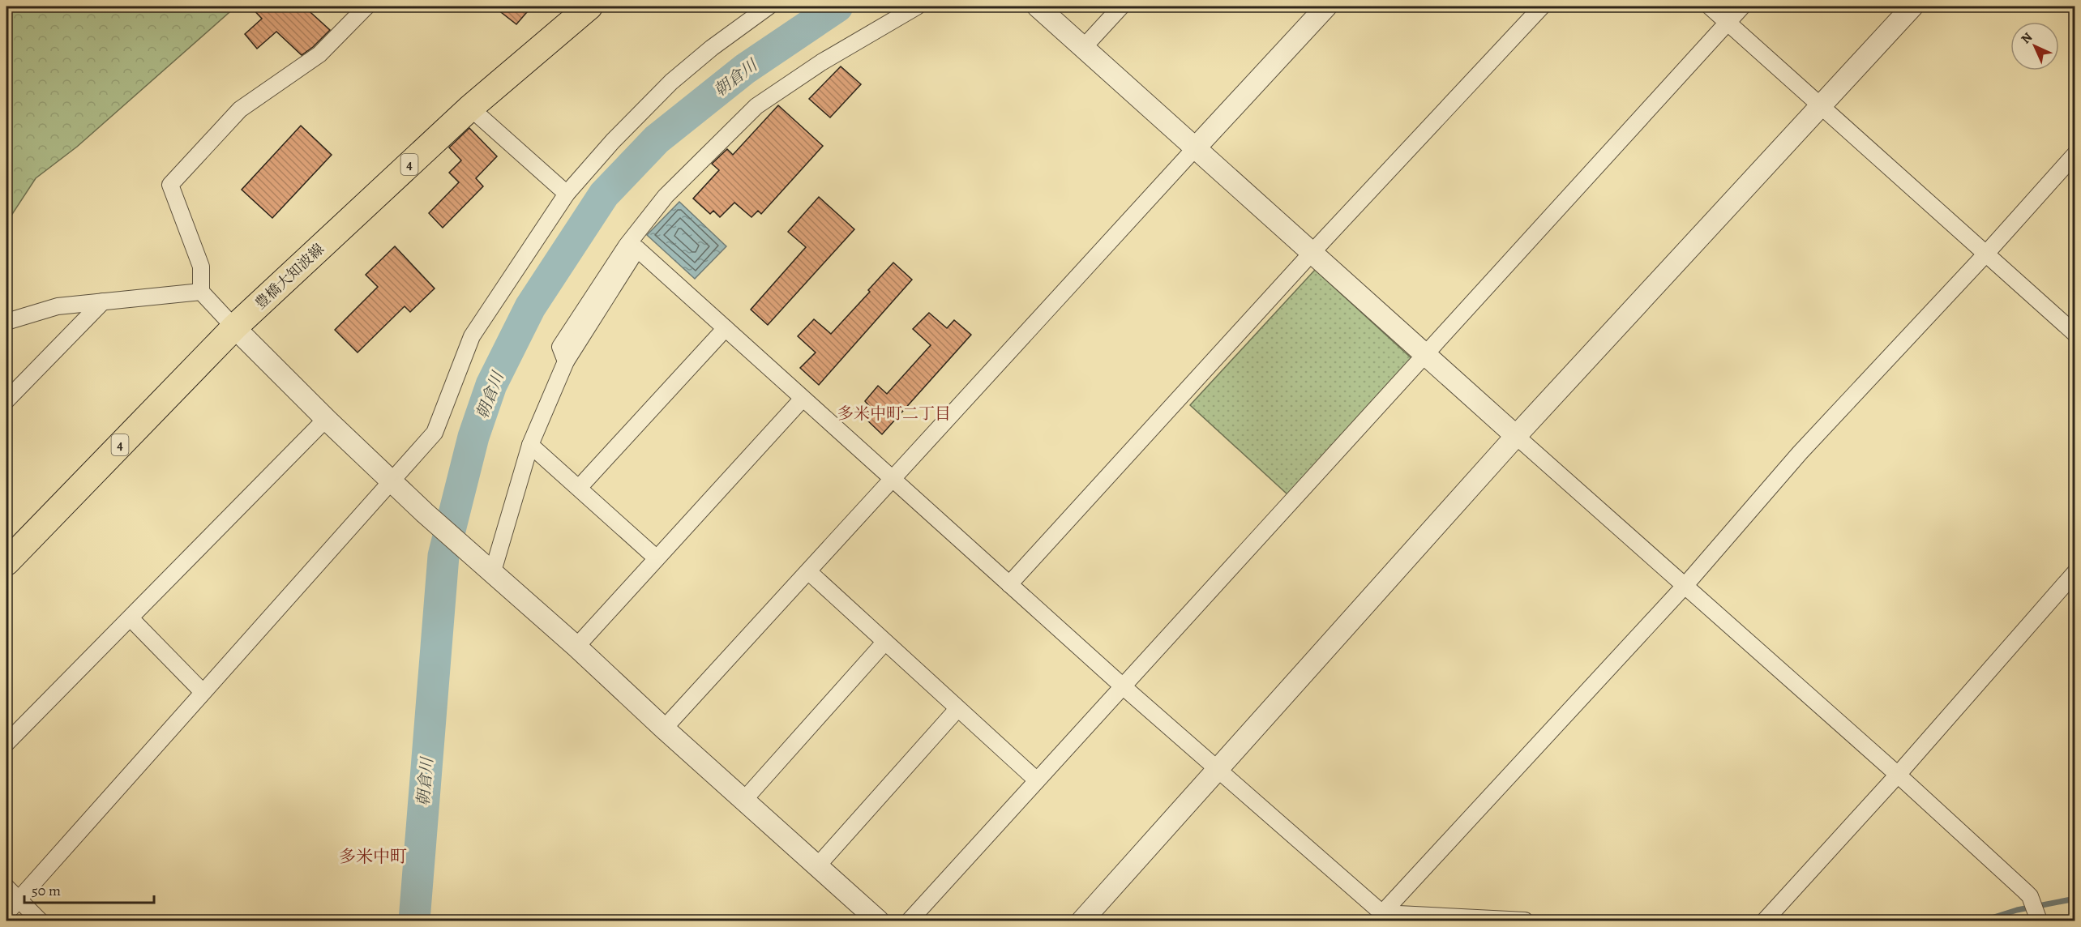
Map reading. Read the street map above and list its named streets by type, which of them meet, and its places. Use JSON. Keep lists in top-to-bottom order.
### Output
{
  "streets": {
    "main road": ["4", "豊橋大知波線"]
  },
  "districts": ["多米中町二丁目", "多米中町"],
  "water": ["朝倉川"],
  "scale_bar": "50 m",
  "north": "top left"
}
